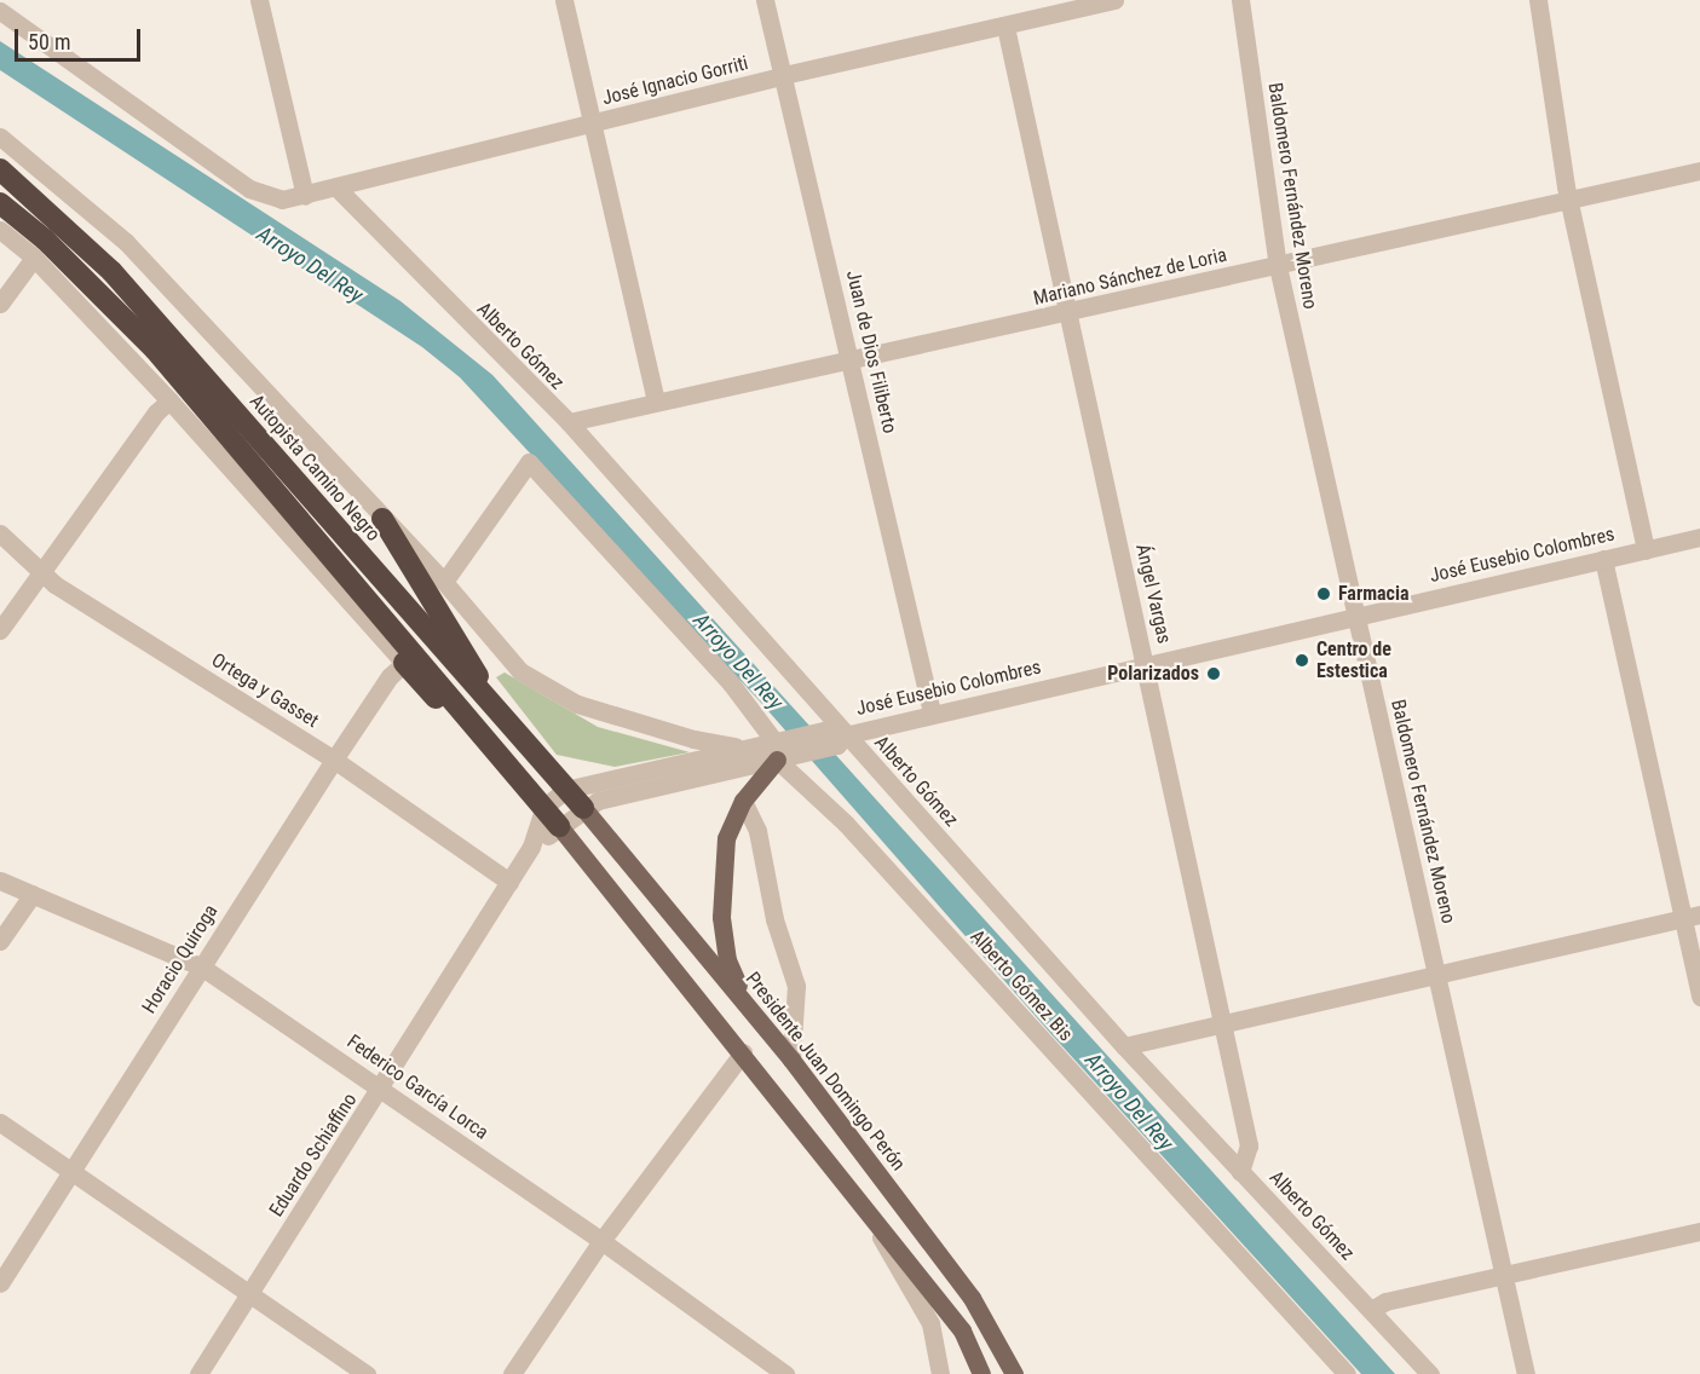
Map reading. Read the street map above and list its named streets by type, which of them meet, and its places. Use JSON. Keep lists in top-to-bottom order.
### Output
{
  "streets": {
    "highway": ["Autopista Camino Negro"],
    "main road": ["Presidente Juan Domingo Perón"],
    "street": [
      "José Ignacio Gorriti",
      "Baldomero Fernández Moreno",
      "Mariano Sánchez de Loria",
      "Alberto Gómez",
      "Juan de Dios Filiberto",
      "José Eusebio Colombres",
      "Ángel Vargas",
      "Ortega y Gasset",
      "Horacio Quiroga",
      "Alberto Gómez Bis",
      "Federico García Lorca",
      "Eduardo Schiaffino"
    ]
  },
  "crossings": [
    ["José Ignacio Gorriti", "Alberto Gómez"],
    ["José Ignacio Gorriti", "Juan de Dios Filiberto"],
    ["José Ignacio Gorriti", "Ángel Vargas"],
    ["Baldomero Fernández Moreno", "Mariano Sánchez de Loria"],
    ["Baldomero Fernández Moreno", "José Eusebio Colombres"],
    ["Mariano Sánchez de Loria", "Alberto Gómez"],
    ["Mariano Sánchez de Loria", "Juan de Dios Filiberto"],
    ["Mariano Sánchez de Loria", "Ángel Vargas"],
    ["Alberto Gómez", "José Eusebio Colombres"],
    ["Alberto Gómez", "Ángel Vargas"],
    ["Juan de Dios Filiberto", "José Eusebio Colombres"],
    ["Autopista Camino Negro", "José Eusebio Colombres"],
    ["Autopista Camino Negro", "Presidente Juan Domingo Perón"],
    ["José Eusebio Colombres", "Ángel Vargas"],
    ["José Eusebio Colombres", "Alberto Gómez Bis"],
    ["José Eusebio Colombres", "Presidente Juan Domingo Perón"],
    ["José Eusebio Colombres", "Eduardo Schiaffino"],
    ["Ortega y Gasset", "Horacio Quiroga"],
    ["Ortega y Gasset", "Eduardo Schiaffino"],
    ["Horacio Quiroga", "Federico García Lorca"],
    ["Federico García Lorca", "Eduardo Schiaffino"]
  ],
  "water": ["Arroyo Del Rey"],
  "places": ["Farmacia", "Centro de Estestica", "Polarizados"],
  "scale_bar": "50 m"
}
